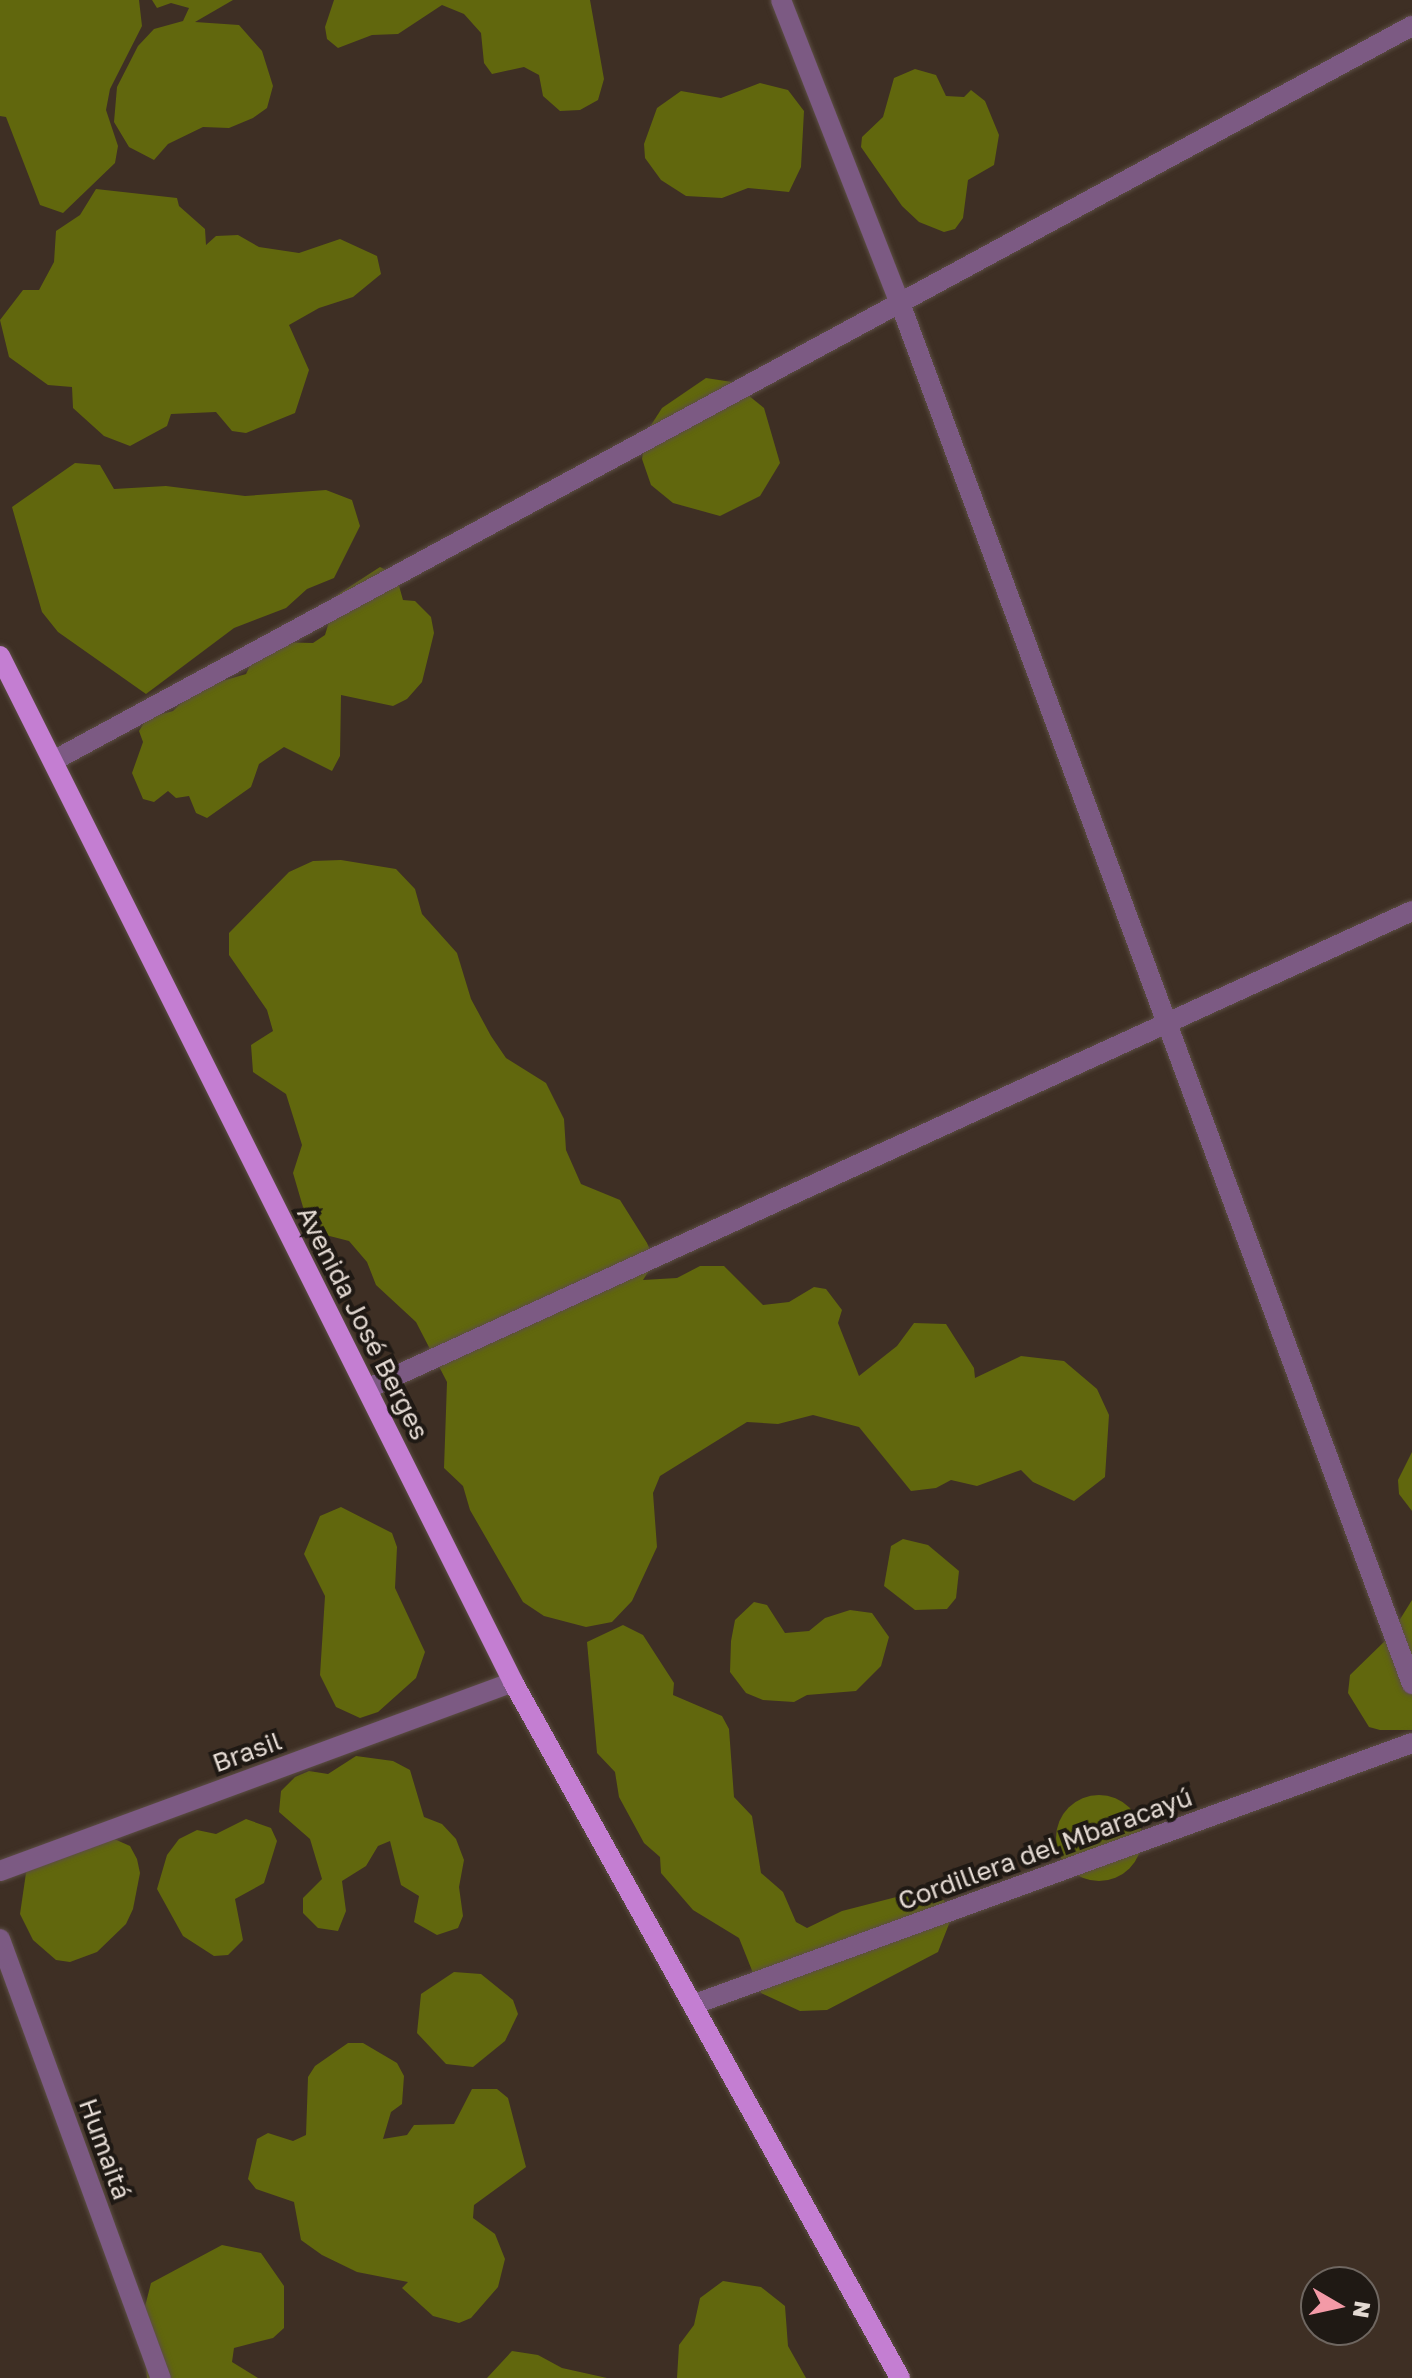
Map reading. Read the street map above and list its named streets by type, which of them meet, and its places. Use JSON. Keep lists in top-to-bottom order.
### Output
{
  "streets": {
    "main road": ["Avenida José Berges"],
    "street": ["Brasil", "Cordillera del Mbaracayú", "Humaitá"]
  },
  "crossings": [
    ["Avenida José Berges", "Brasil"],
    ["Avenida José Berges", "Cordillera del Mbaracayú"]
  ],
  "north": "right"
}
